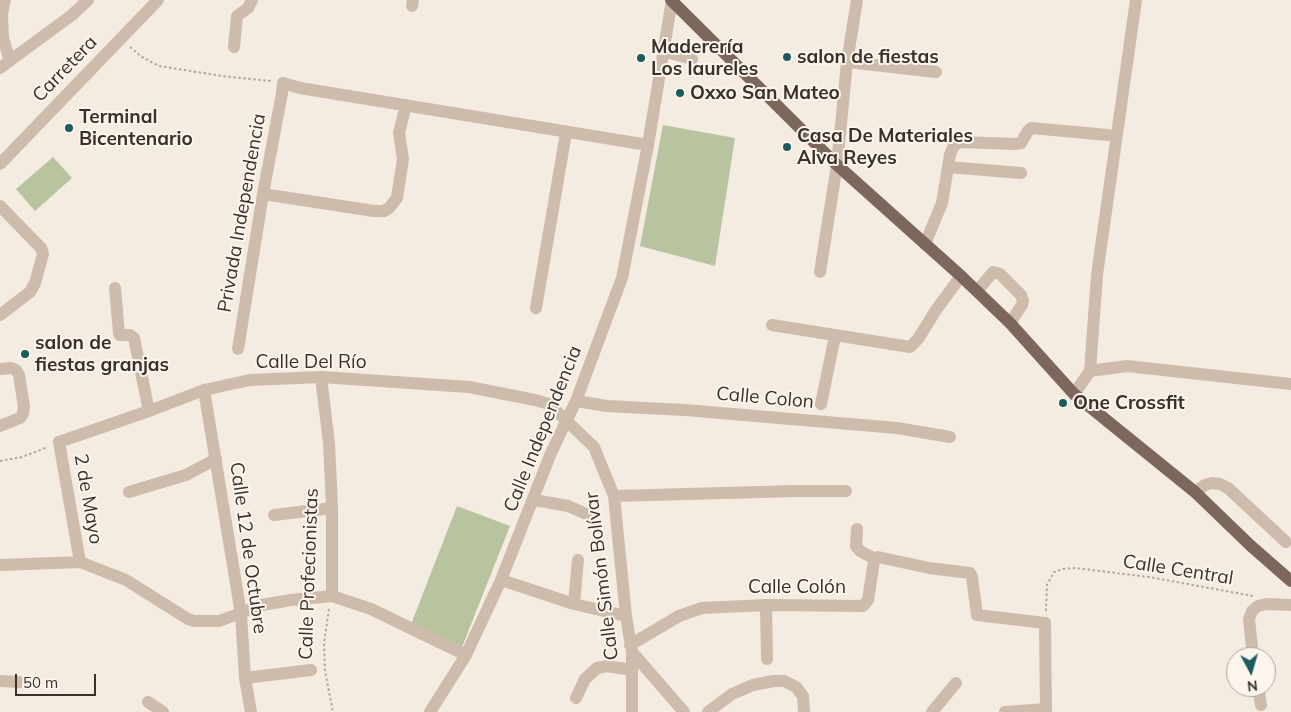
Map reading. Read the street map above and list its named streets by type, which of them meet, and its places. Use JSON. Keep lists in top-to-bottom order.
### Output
{
  "streets": {
    "street": [
      "Carretera",
      "Privada Independencia",
      "Calle Del Río",
      "Calle Colon",
      "Calle Independencia",
      "2 de Mayo",
      "Calle 12 de Octubre",
      "Calle Profecionistas",
      "Calle Simón Bolívar",
      "Calle Colón"
    ],
    "path": ["Calle Central"]
  },
  "crossings": [
    ["Calle Del Río", "Calle Independencia"],
    ["Calle Del Río", "2 de Mayo"],
    ["Calle Del Río", "Calle 12 de Octubre"],
    ["Calle Del Río", "Calle Profecionistas"],
    ["Calle Del Río", "Calle Simón Bolívar"],
    ["Calle Colon", "Calle Independencia"],
    ["Calle Independencia", "Calle Simón Bolívar"],
    ["Calle Simón Bolívar", "Calle Colón"]
  ],
  "places": [
    "salon de fiestas",
    "Maderería Los laureles",
    "Oxxo San Mateo",
    "Terminal Bicentenario",
    "Casa De Materiales Alva Reyes",
    "salon de fiestas granjas",
    "One Crossfit"
  ],
  "scale_bar": "50 m",
  "north": "bottom"
}
